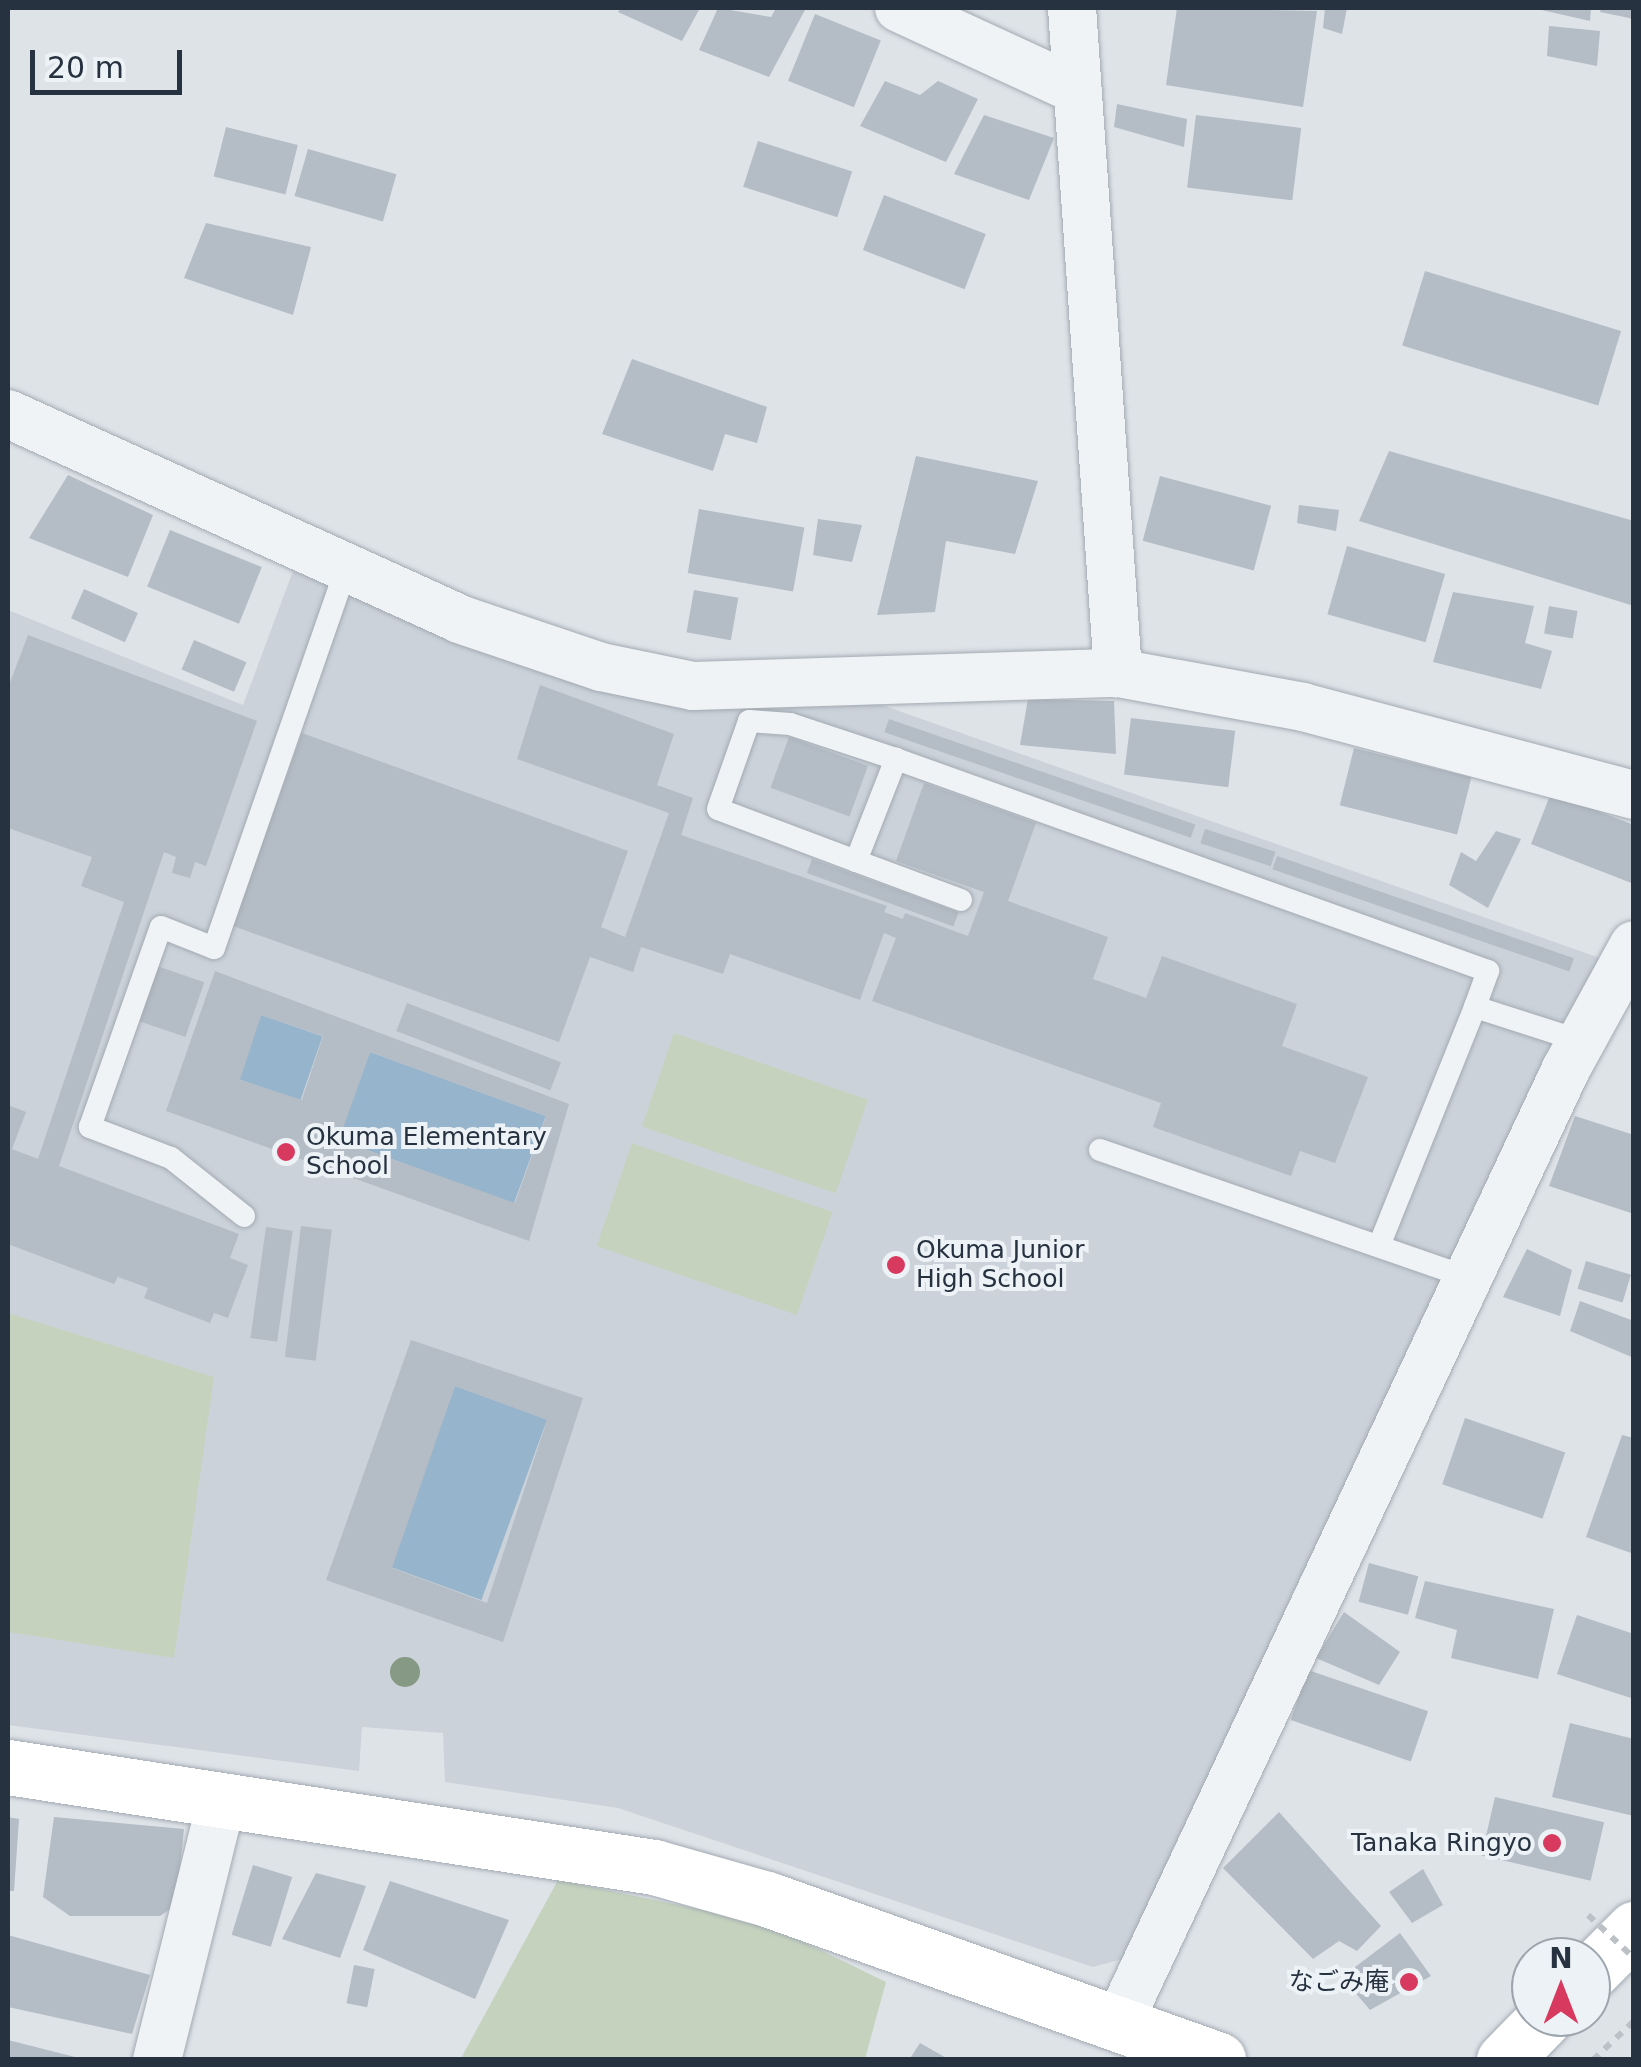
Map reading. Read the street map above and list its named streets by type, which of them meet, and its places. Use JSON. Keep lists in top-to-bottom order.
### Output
{
  "places": [
    "Okuma Elementary School",
    "Okuma Junior High School",
    "Tanaka Ringyo",
    "なごみ庵"
  ],
  "scale_bar": "20 m",
  "north": "top"
}
